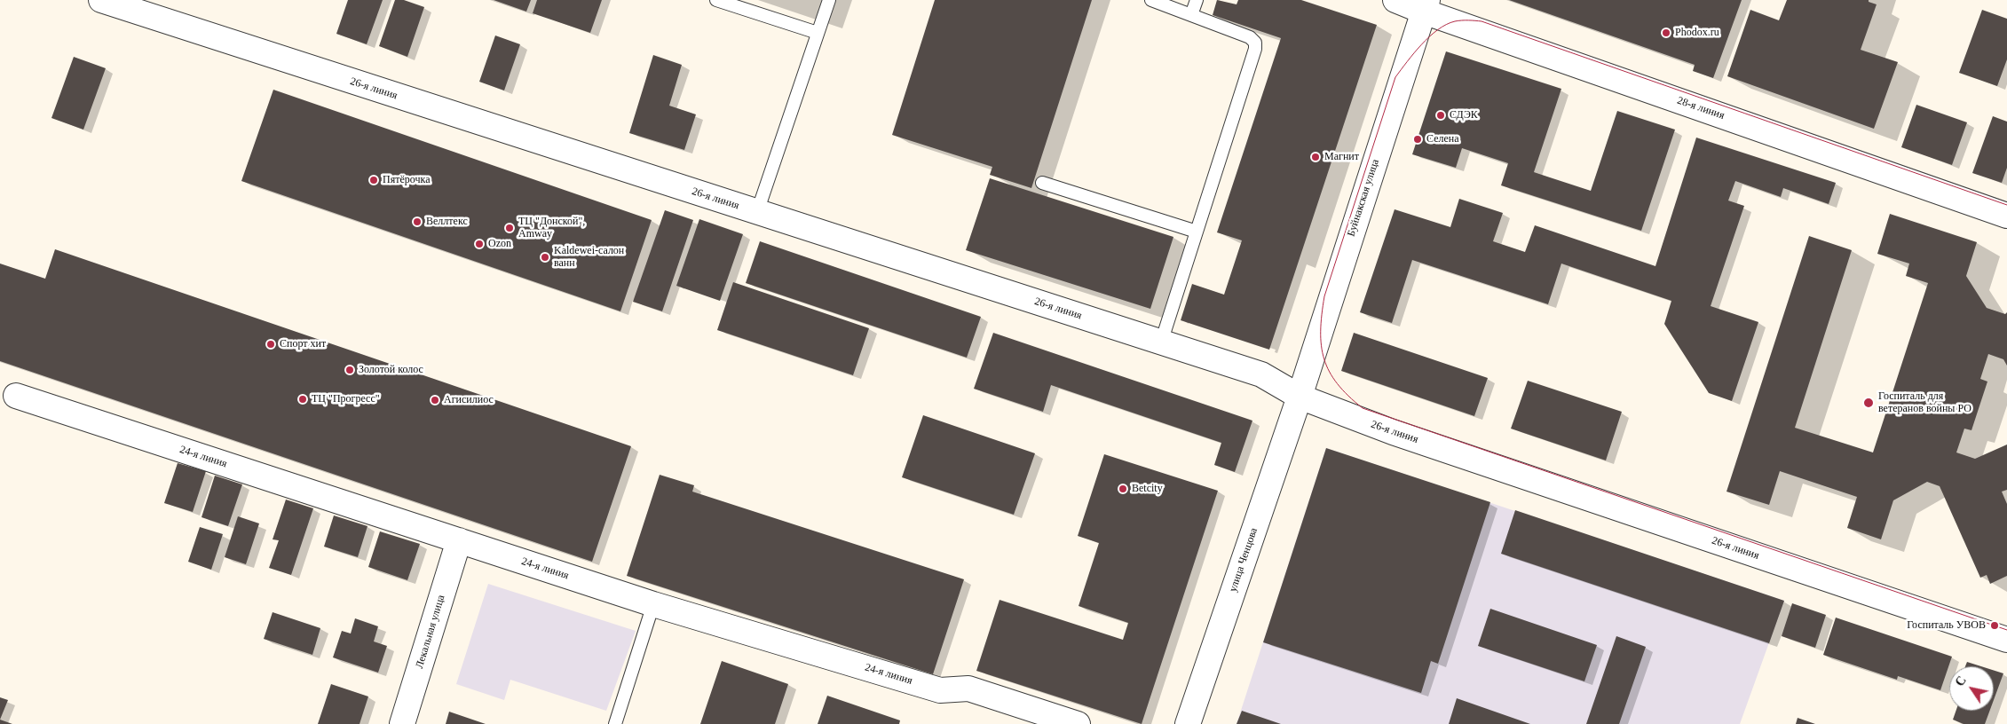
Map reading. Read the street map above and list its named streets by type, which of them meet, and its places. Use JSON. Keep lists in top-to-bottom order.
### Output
{
  "streets": {
    "street": [
      "26-я линия",
      "28-я линия",
      "Буйнакская улица",
      "24-я линия",
      "улица Ченцова",
      "Лекальная улица"
    ]
  },
  "crossings": [
    ["26-я линия", "Буйнакская улица"],
    ["26-я линия", "улица Ченцова"],
    ["28-я линия", "Буйнакская улица"],
    ["Буйнакская улица", "улица Ченцова"],
    ["24-я линия", "Лекальная улица"]
  ],
  "places": [
    "Phodox.ru",
    "СДЭК",
    "Селена",
    "Магнит",
    "Пятёрочка",
    "Веллтекс",
    "ТЦ \"Донской\", Amway",
    "Ozon",
    "Kaldewei-салон ванн",
    "Спорт хит",
    "Золотой колос",
    "ТЦ \"Прогресс\"",
    "Агисилиос",
    "Госпиталь для ветеранов войны РО",
    "Betcity",
    "Госпиталь УВОВ"
  ],
  "north": "top left"
}
